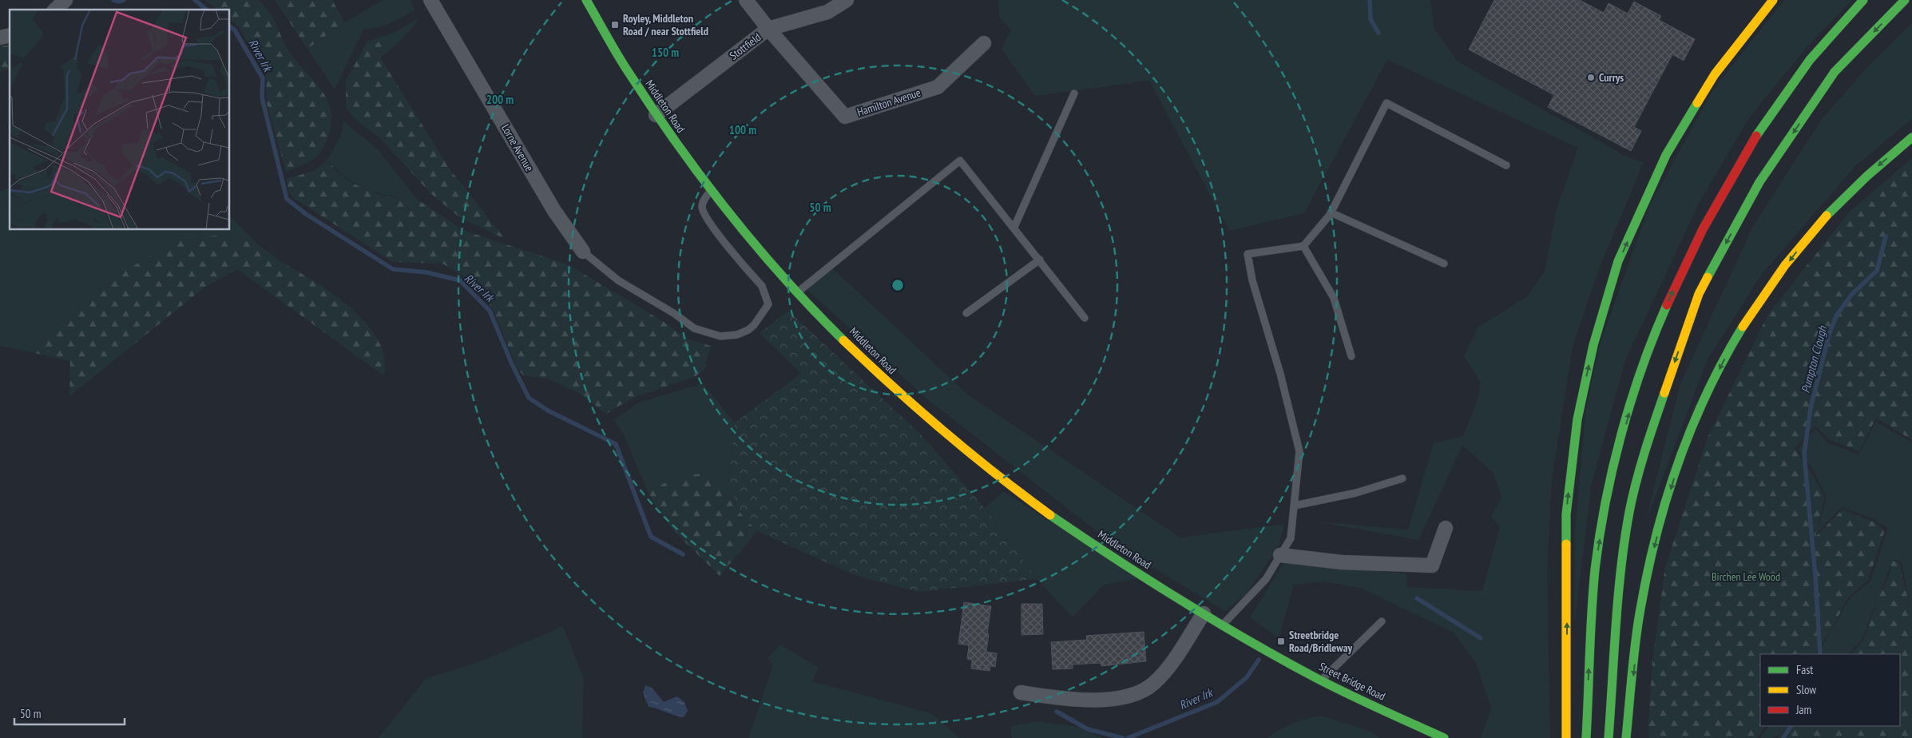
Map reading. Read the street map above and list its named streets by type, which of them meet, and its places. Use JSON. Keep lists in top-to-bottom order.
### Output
{
  "streets": {
    "main road": ["Middleton Road", "Street Bridge Road"],
    "street": ["Stottfield", "Hamilton Avenue", "Lorne Avenue"]
  },
  "crossings": [
    ["Stottfield", "Hamilton Avenue"],
    ["Stottfield", "Middleton Road"],
    ["Middleton Road", "Street Bridge Road"]
  ],
  "water": ["River Irk", "Pumpton Clough"],
  "parks": ["Birchen Lee Wood"],
  "places": {
    "transit": ["Royley, Middleton Road / near Stottfield", "Streetbridge Road/Bridleway"],
    "other": ["Currys"]
  },
  "legend": ["Fast", "Slow", "Jam"],
  "scale_bar": "50 m",
  "rings": [
    "150 m",
    "200 m",
    "100 m",
    "50 m"
  ]
}
